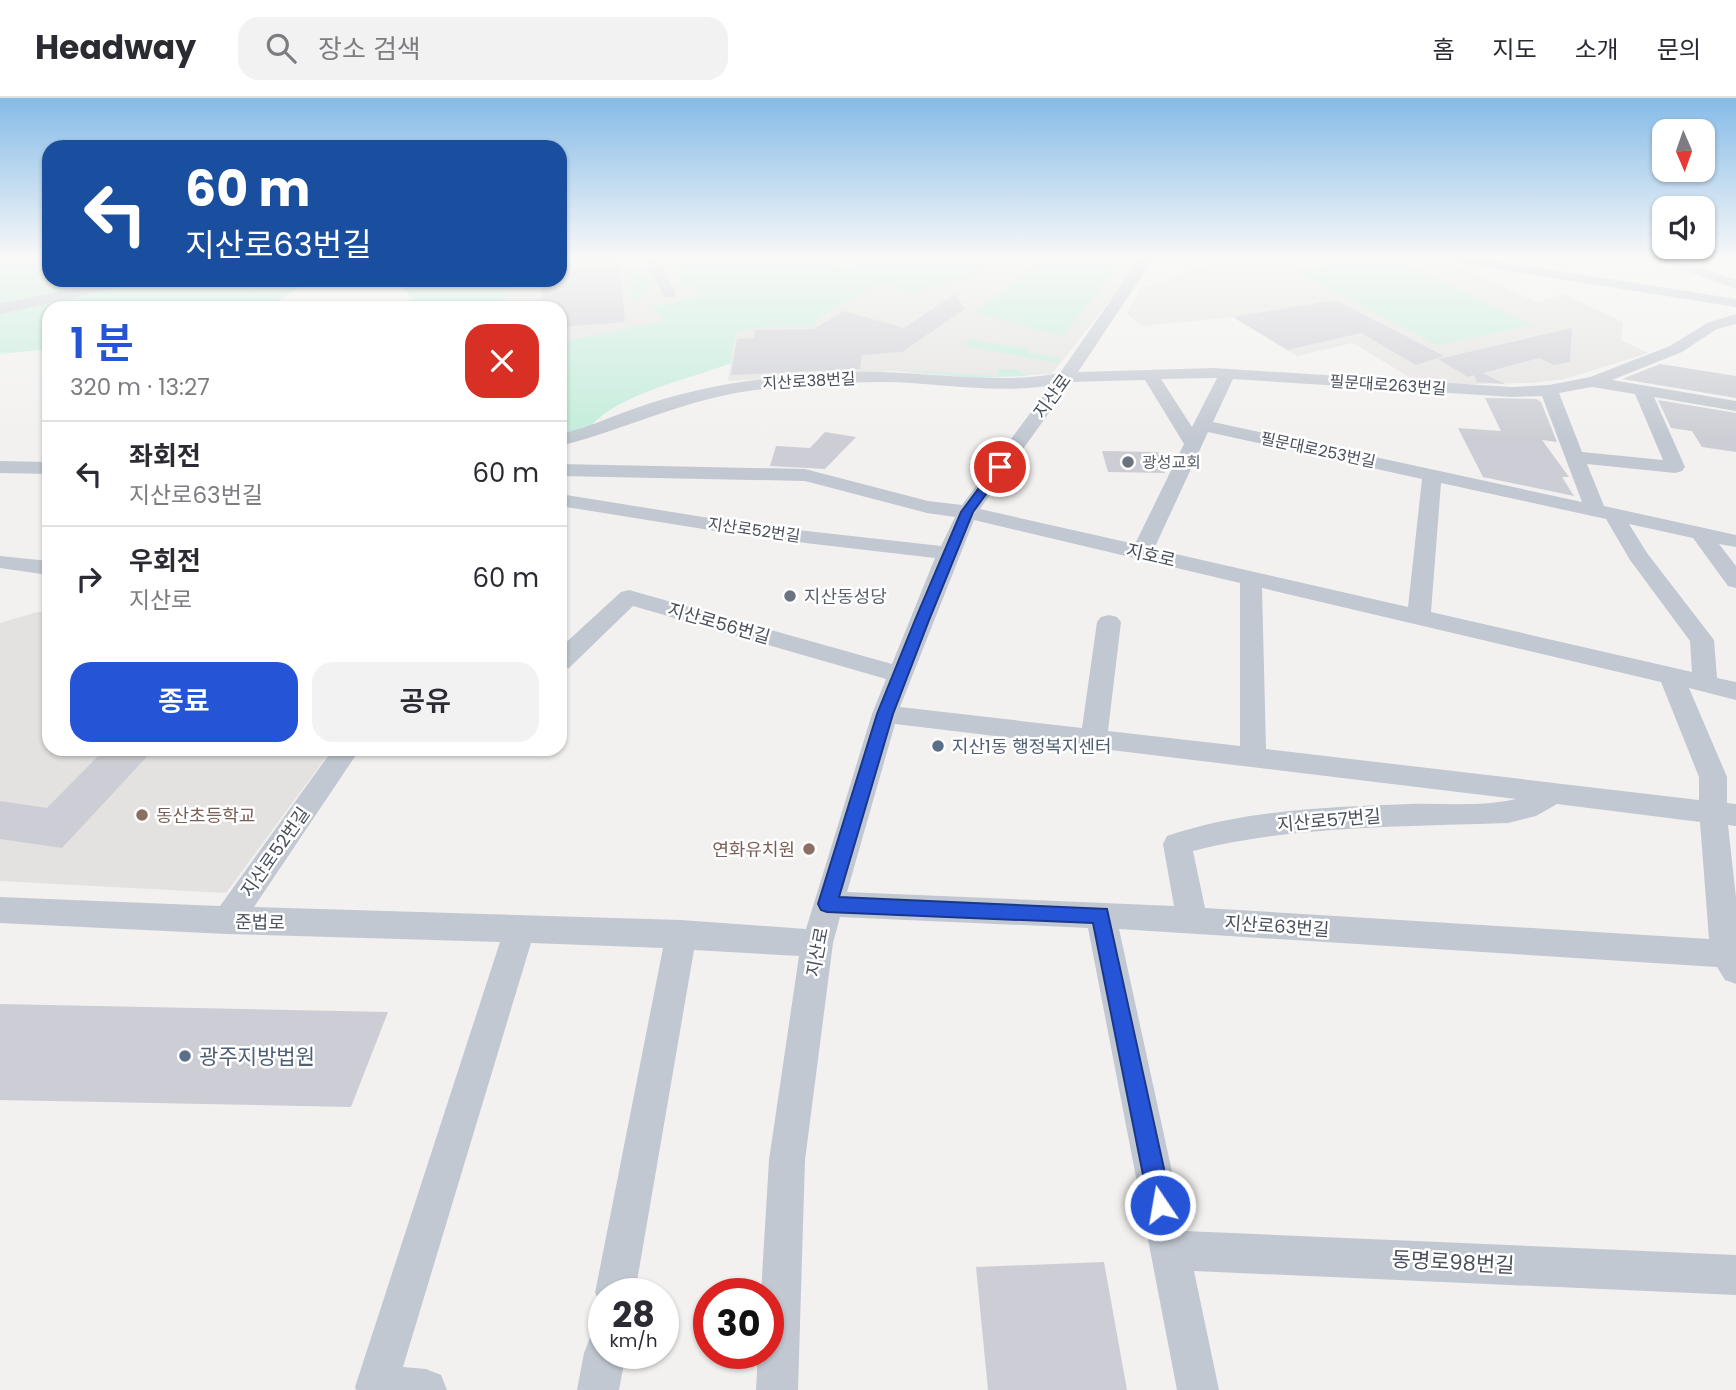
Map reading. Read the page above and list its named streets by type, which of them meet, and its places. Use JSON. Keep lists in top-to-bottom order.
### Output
{
  "streets": {
    "street": [
      "지산로38번길",
      "필문대로263번길",
      "지산로",
      "필문대로253번길",
      "지산로52번길",
      "지호로",
      "지산로56번길",
      "지산로57번길",
      "준법로",
      "지산로63번길",
      "동명로98번길"
    ]
  },
  "crossings": [
    ["지산로38번길", "필문대로263번길"],
    ["지산로38번길", "지산로"],
    ["필문대로263번길", "지산로"],
    ["지산로", "지산로52번길"],
    ["지산로", "지호로"],
    ["지산로", "지산로56번길"],
    ["지산로", "준법로"],
    ["지산로", "지산로63번길"],
    ["지산로52번길", "준법로"],
    ["지산로57번길", "지산로63번길"]
  ],
  "places": [
    "광성교회",
    "지산동성당",
    "지산1동 행정복지센터",
    "동산초등학교",
    "연화유치원",
    "광주지방법원"
  ],
  "north": "bottom",
  "page": {
    "header": "Headway",
    "search": "장소 검색",
    "nav": [
      "홈",
      "지도",
      "소개",
      "문의"
    ],
    "turn": ["60 m", "지산로63번길"],
    "heading": ["1 분", "320 m · 13:27"],
    "list": [
      {
        "name": "좌회전",
        "note": "지산로63번길",
        "value": "60 m"
      },
      {
        "name": "우회전",
        "note": "지산로",
        "value": "60 m"
      }
    ],
    "buttons": ["종료", "공유"],
    "speed": "28 km/h",
    "limit": "30"
  }
}
